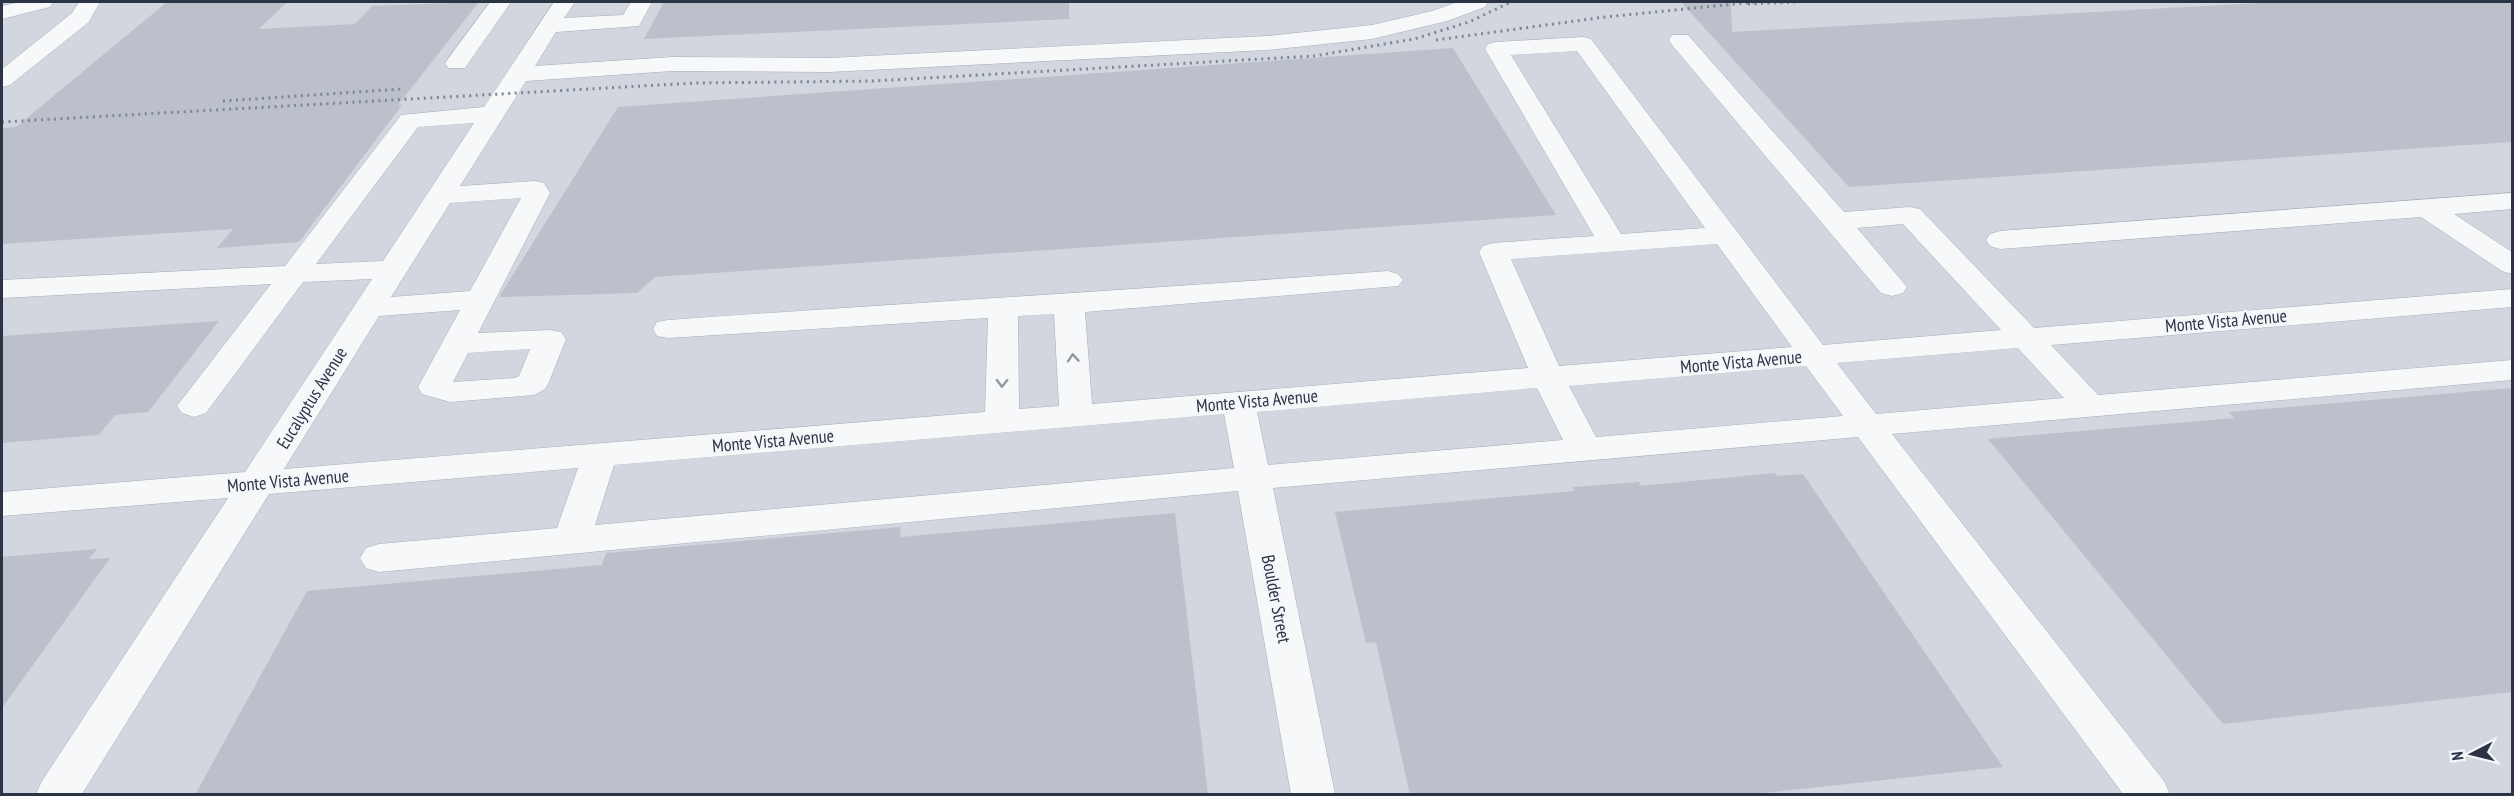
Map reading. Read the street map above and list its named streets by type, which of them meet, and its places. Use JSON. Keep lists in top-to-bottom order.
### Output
{
  "streets": {
    "street": ["Monte Vista Avenue", "Eucalyptus Avenue", "Boulder Street"]
  },
  "crossings": [
    ["Monte Vista Avenue", "Eucalyptus Avenue"],
    ["Monte Vista Avenue", "Boulder Street"]
  ],
  "north": "left"
}
